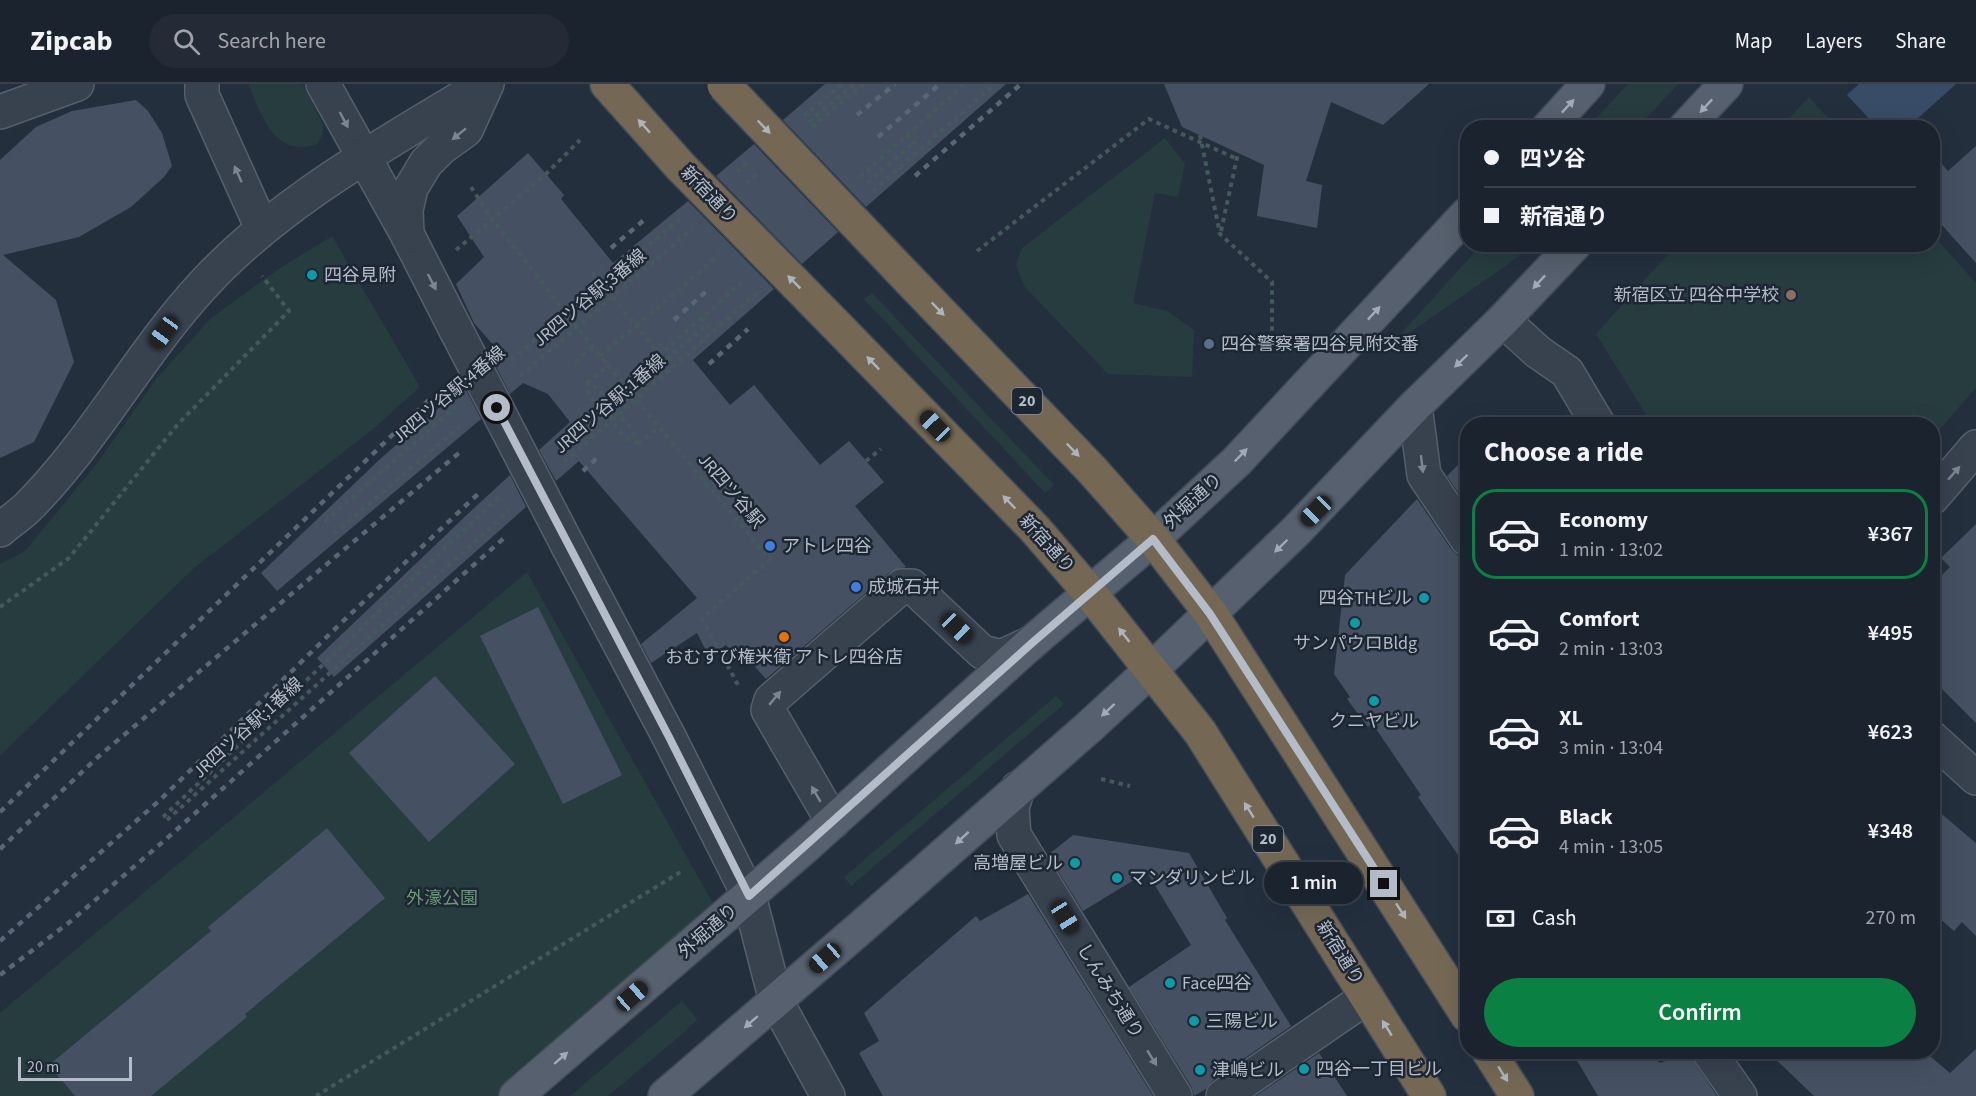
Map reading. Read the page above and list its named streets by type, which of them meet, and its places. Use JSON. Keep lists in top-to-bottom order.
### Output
{
  "streets": {
    "highway": ["新宿通り", "20"],
    "main road": ["外堀通り"],
    "street": ["しんみち通り"],
    "path": [
      "JR四ツ谷駅;3番線",
      "JR四ツ谷駅;4番線",
      "JR四ツ谷駅;1番線",
      "JR四ツ谷駅"
    ]
  },
  "crossings": [
    ["新宿通り", "外堀通り"],
    ["20", "外堀通り"]
  ],
  "parks": ["外濠公園"],
  "places": [
    "四谷見附",
    "新宿区立 四谷中学校",
    "四谷警察署四谷見附交番",
    "アトレ四谷",
    "成城石井",
    "四谷THビル",
    "サンパウロBldg",
    "おむすび権米衛 アトレ四谷店",
    "クニヤビル",
    "高増屋ビル",
    "マンダリンビル",
    "Face四谷",
    "三陽ビル",
    "四谷一丁目ビル",
    "津嶋ビル"
  ],
  "scale_bar": "20 m",
  "page": {
    "header": "Zipcab",
    "search": "Search here",
    "nav": ["Map", "Layers", "Share"],
    "banner": ["四ツ谷", "新宿通り"],
    "heading": "Choose a ride",
    "list": [
      {
        "name": "Economy",
        "note": "1 min · 13:02",
        "value": "¥367"
      },
      {
        "name": "Comfort",
        "note": "2 min · 13:03",
        "value": "¥495"
      },
      {
        "name": "XL",
        "note": "3 min · 13:04",
        "value": "¥623"
      },
      {
        "name": "Black",
        "note": "4 min · 13:05",
        "value": "¥348"
      }
    ],
    "bubble": "1 min",
    "pay": ["Cash", "270 m"],
    "buttons": "Confirm",
    "scale": "20 m"
  }
}
